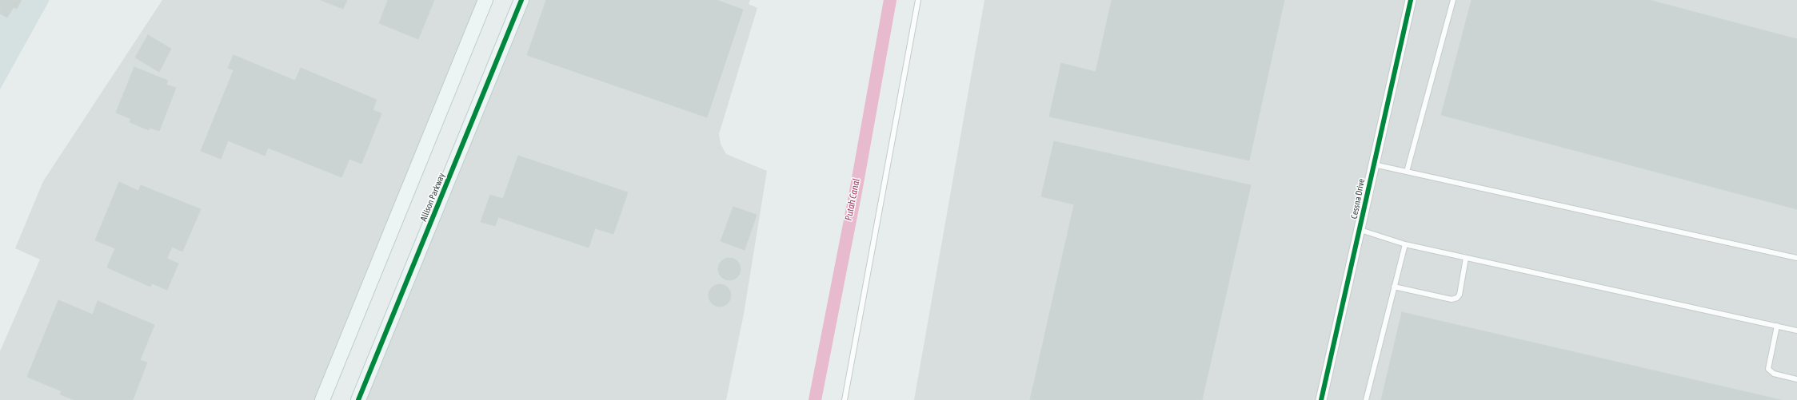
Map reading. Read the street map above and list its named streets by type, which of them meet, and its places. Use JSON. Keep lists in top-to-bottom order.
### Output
{
  "streets": {
    "street": ["Allison Parkway", "Cessna Drive"]
  },
  "water": ["Putah Canal"]
}
